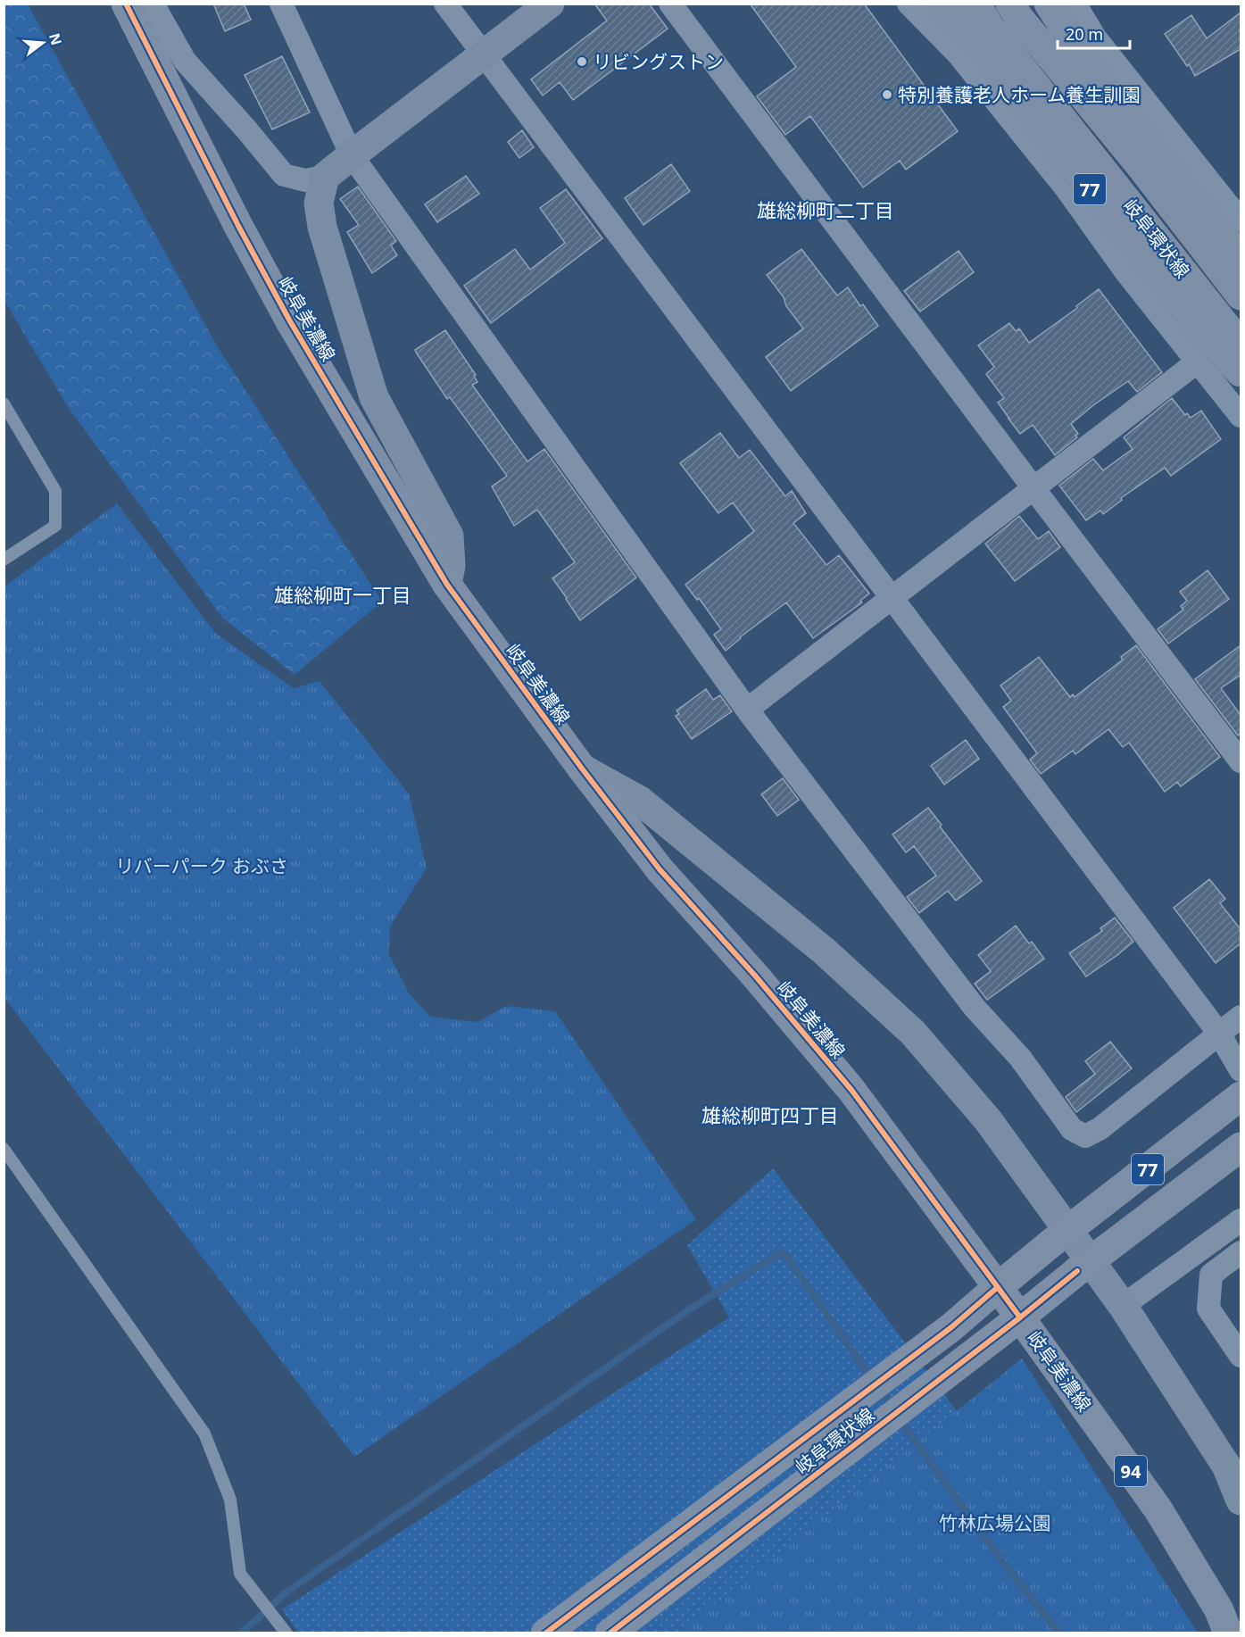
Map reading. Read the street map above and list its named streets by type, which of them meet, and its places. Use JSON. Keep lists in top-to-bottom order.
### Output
{
  "streets": {
    "main road": [
      "77",
      "岐阜環状線",
      "岐阜美濃線",
      "94"
    ]
  },
  "crossings": [
    ["岐阜環状線", "岐阜美濃線"]
  ],
  "districts": ["雄総柳町二丁目", "雄総柳町一丁目", "雄総柳町四丁目"],
  "parks": ["リバーパーク おぶさ", "竹林広場公園"],
  "places": ["リビングストン", "特別養護老人ホーム養生訓園"],
  "scale_bar": "20 m",
  "north": "right"
}
